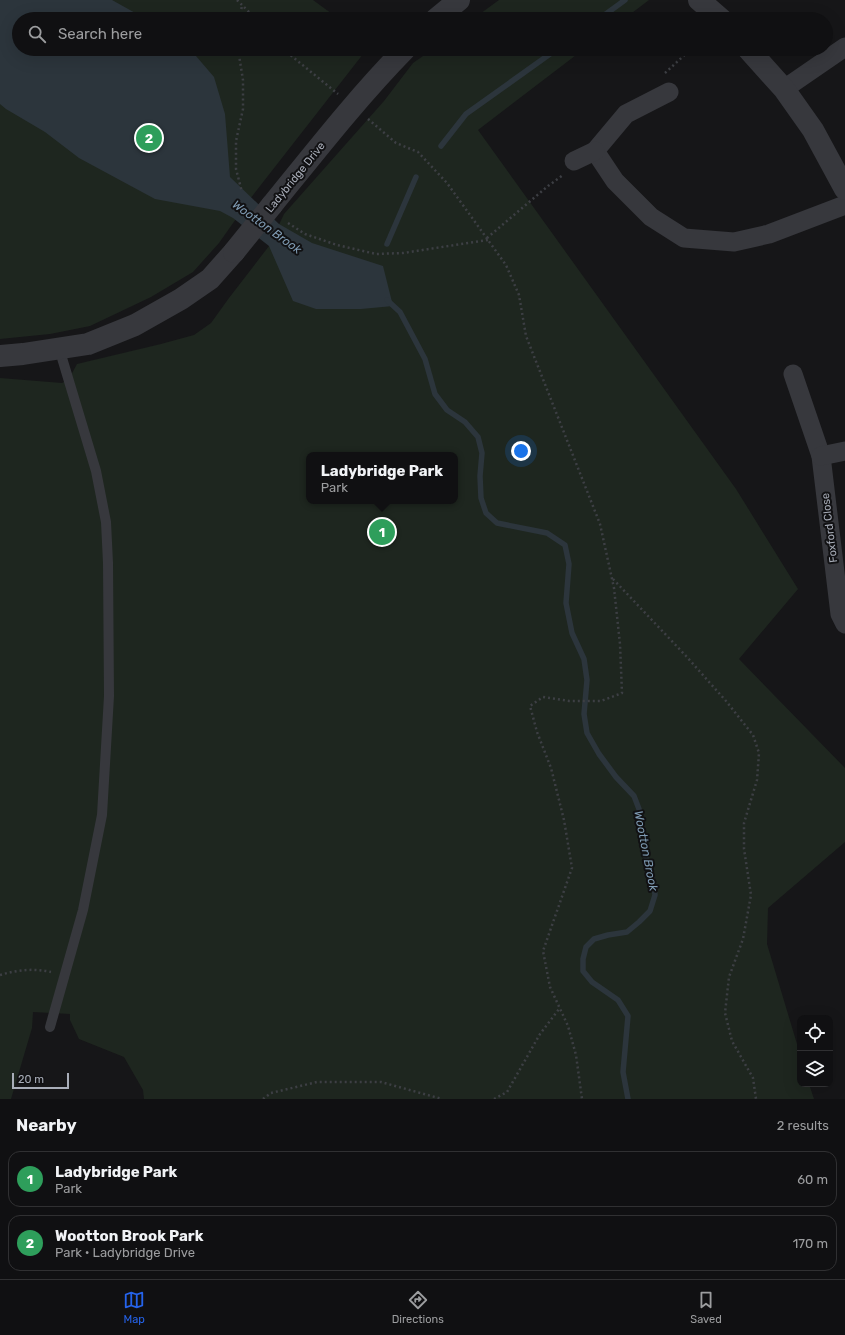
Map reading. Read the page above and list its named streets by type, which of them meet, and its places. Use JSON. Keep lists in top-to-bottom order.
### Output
{
  "streets": {
    "street": ["Ladybridge Drive", "Foxford Close"]
  },
  "water": ["Wootton Brook"],
  "scale_bar": "20 m",
  "page": {
    "search": "Search here",
    "pins": ["2", "1"],
    "popup": ["Ladybridge Park", "Park"],
    "scale": "20 m",
    "heading": ["Nearby", "2 results"],
    "list": [
      {
        "mark": "1",
        "name": "Ladybridge Park",
        "note": "Park",
        "value": "60 m"
      },
      {
        "mark": "2",
        "name": "Wootton Brook Park",
        "note": "Park · Ladybridge Drive",
        "value": "170 m"
      }
    ],
    "nav": ["Map", "Directions", "Saved"]
  }
}
